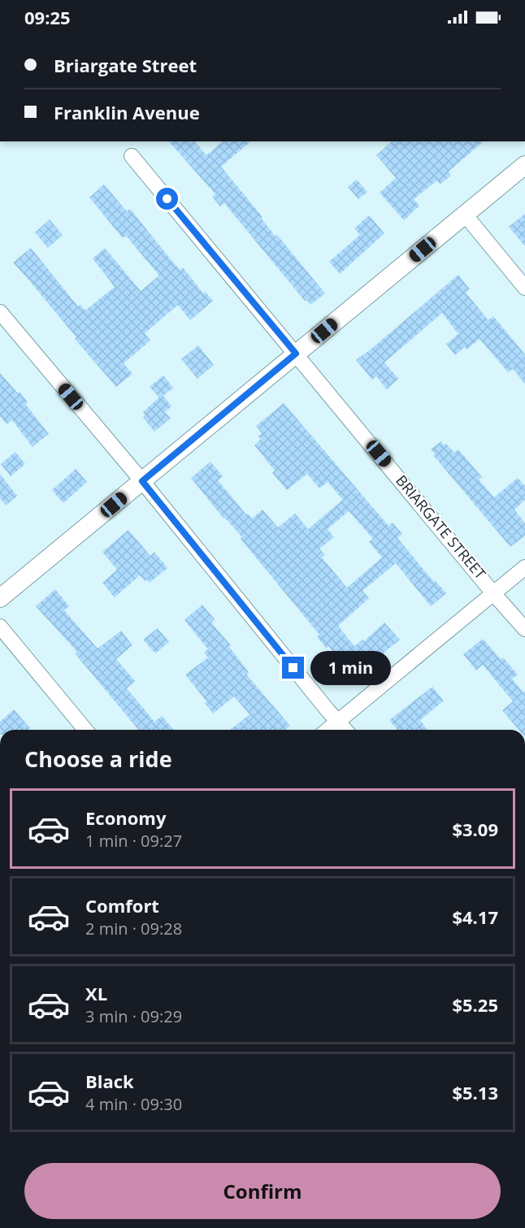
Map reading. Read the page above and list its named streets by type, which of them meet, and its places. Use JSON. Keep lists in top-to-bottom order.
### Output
{
  "streets": {
    "street": ["BRIARGATE STREET"]
  },
  "page": {
    "status": "09:25",
    "banner": ["Briargate Street", "Franklin Avenue"],
    "bubble": "1 min",
    "heading": "Choose a ride",
    "list": [
      {
        "name": "Economy",
        "note": "1 min · 09:27",
        "value": "$3.09"
      },
      {
        "name": "Comfort",
        "note": "2 min · 09:28",
        "value": "$4.17"
      },
      {
        "name": "XL",
        "note": "3 min · 09:29",
        "value": "$5.25"
      },
      {
        "name": "Black",
        "note": "4 min · 09:30",
        "value": "$5.13"
      }
    ],
    "buttons": "Confirm"
  }
}
